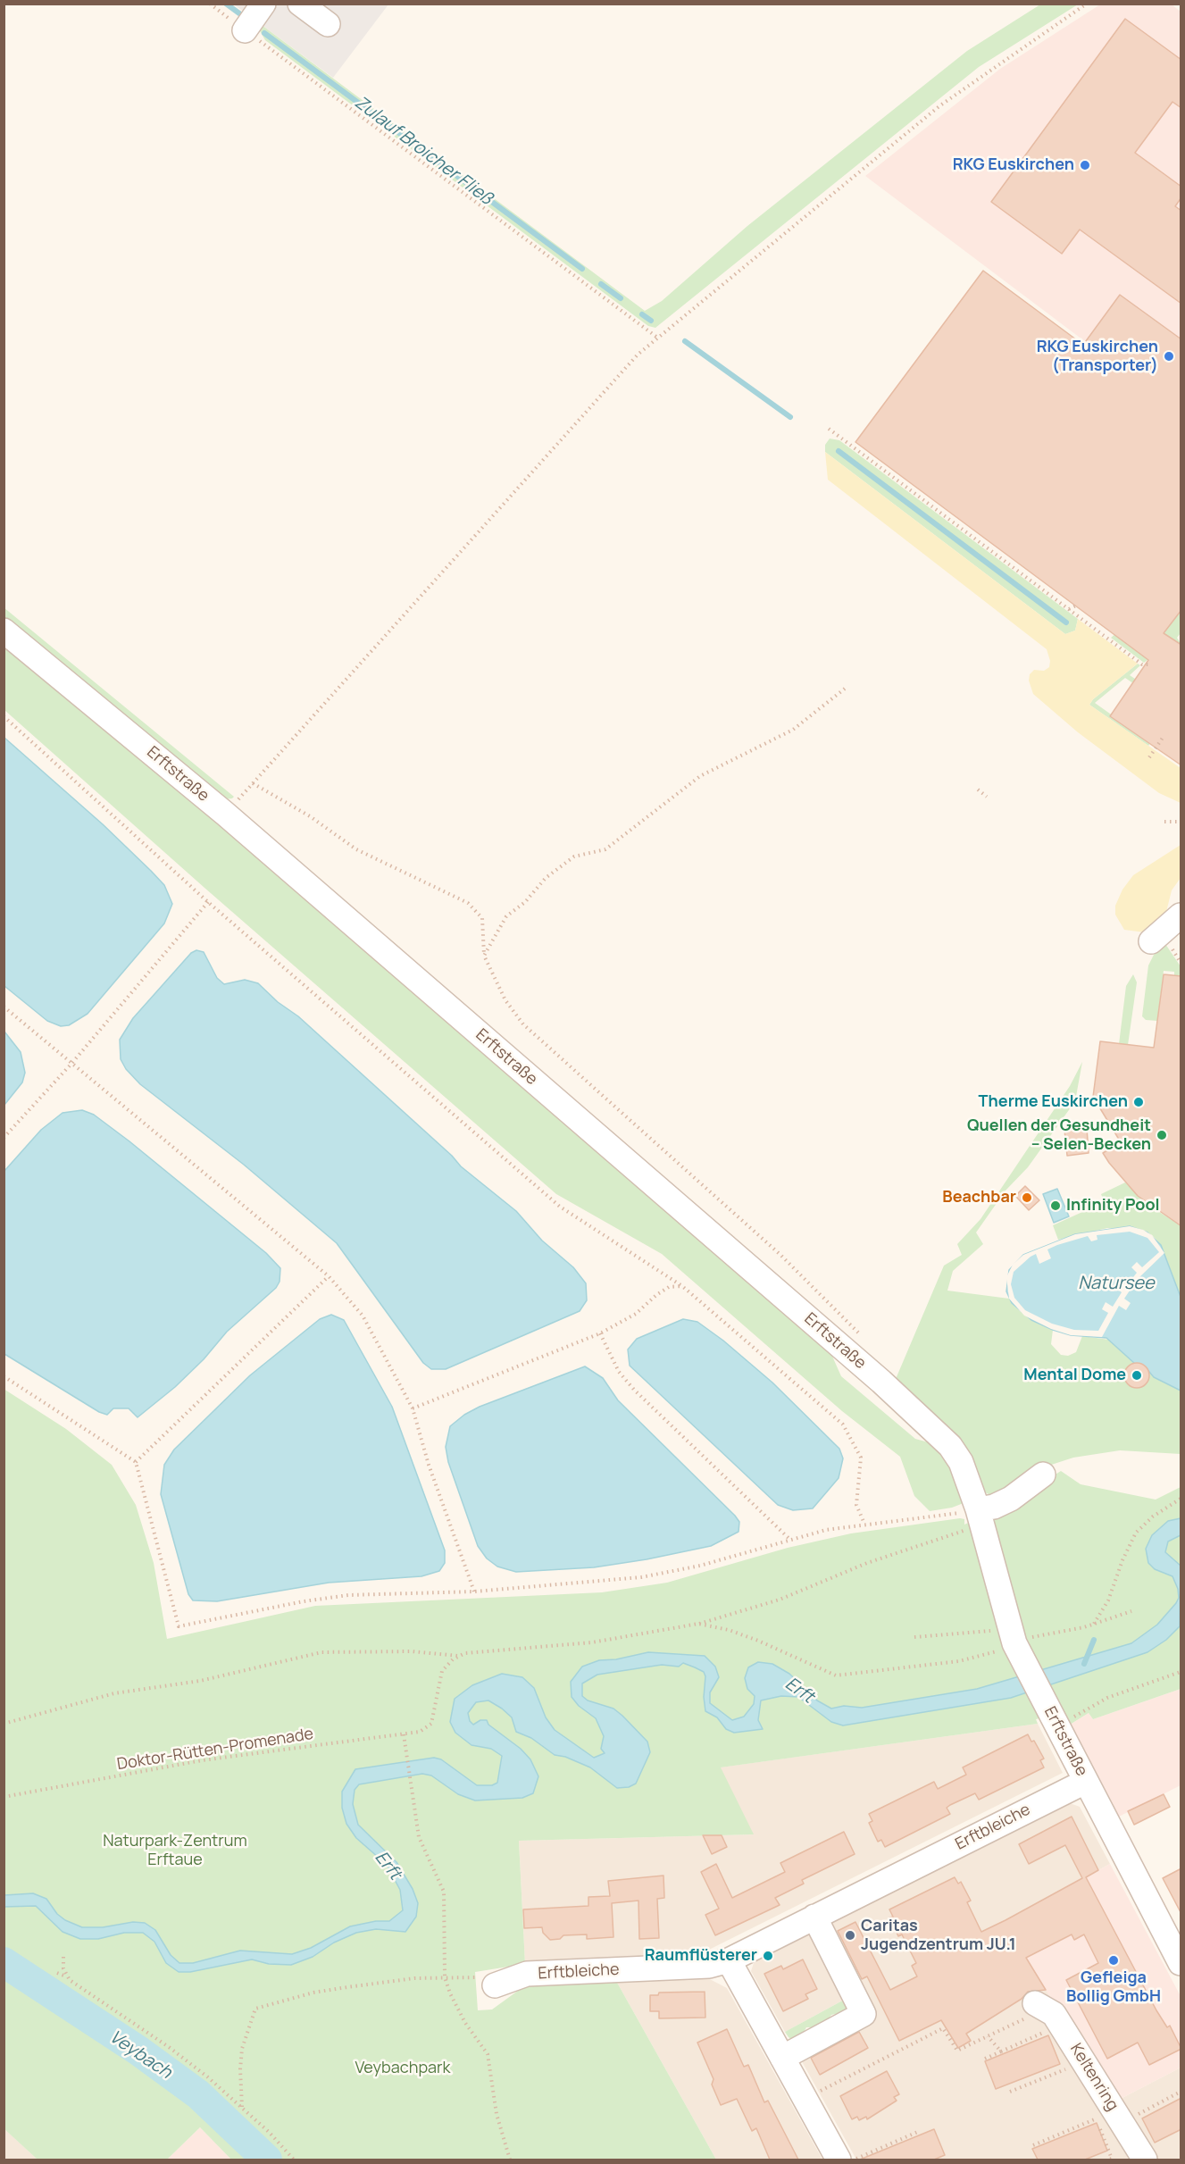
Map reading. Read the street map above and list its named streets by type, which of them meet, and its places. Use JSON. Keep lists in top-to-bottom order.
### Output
{
  "streets": {
    "street": ["Erftstraße", "Erftbleiche", "Keltenring"],
    "path": ["Doktor-Rütten-Promenade"]
  },
  "crossings": [
    ["Erftstraße", "Erftbleiche"]
  ],
  "water": [
    "Zulauf Broicher Fließ",
    "Natursee",
    "Erft",
    "Veybach"
  ],
  "parks": ["Naturpark-Zentrum Erftaue", "Veybachpark"],
  "places": [
    "RKG Euskirchen",
    "RKG Euskirchen (Transporter)",
    "Therme Euskirchen",
    "Quellen der Gesundheit – Selen-Becken",
    "Beachbar",
    "Infinity Pool",
    "Mental Dome",
    "Caritas Jugendzentrum JU.1",
    "Raumflüsterer",
    "Gefleiga Bollig GmbH"
  ]
}
